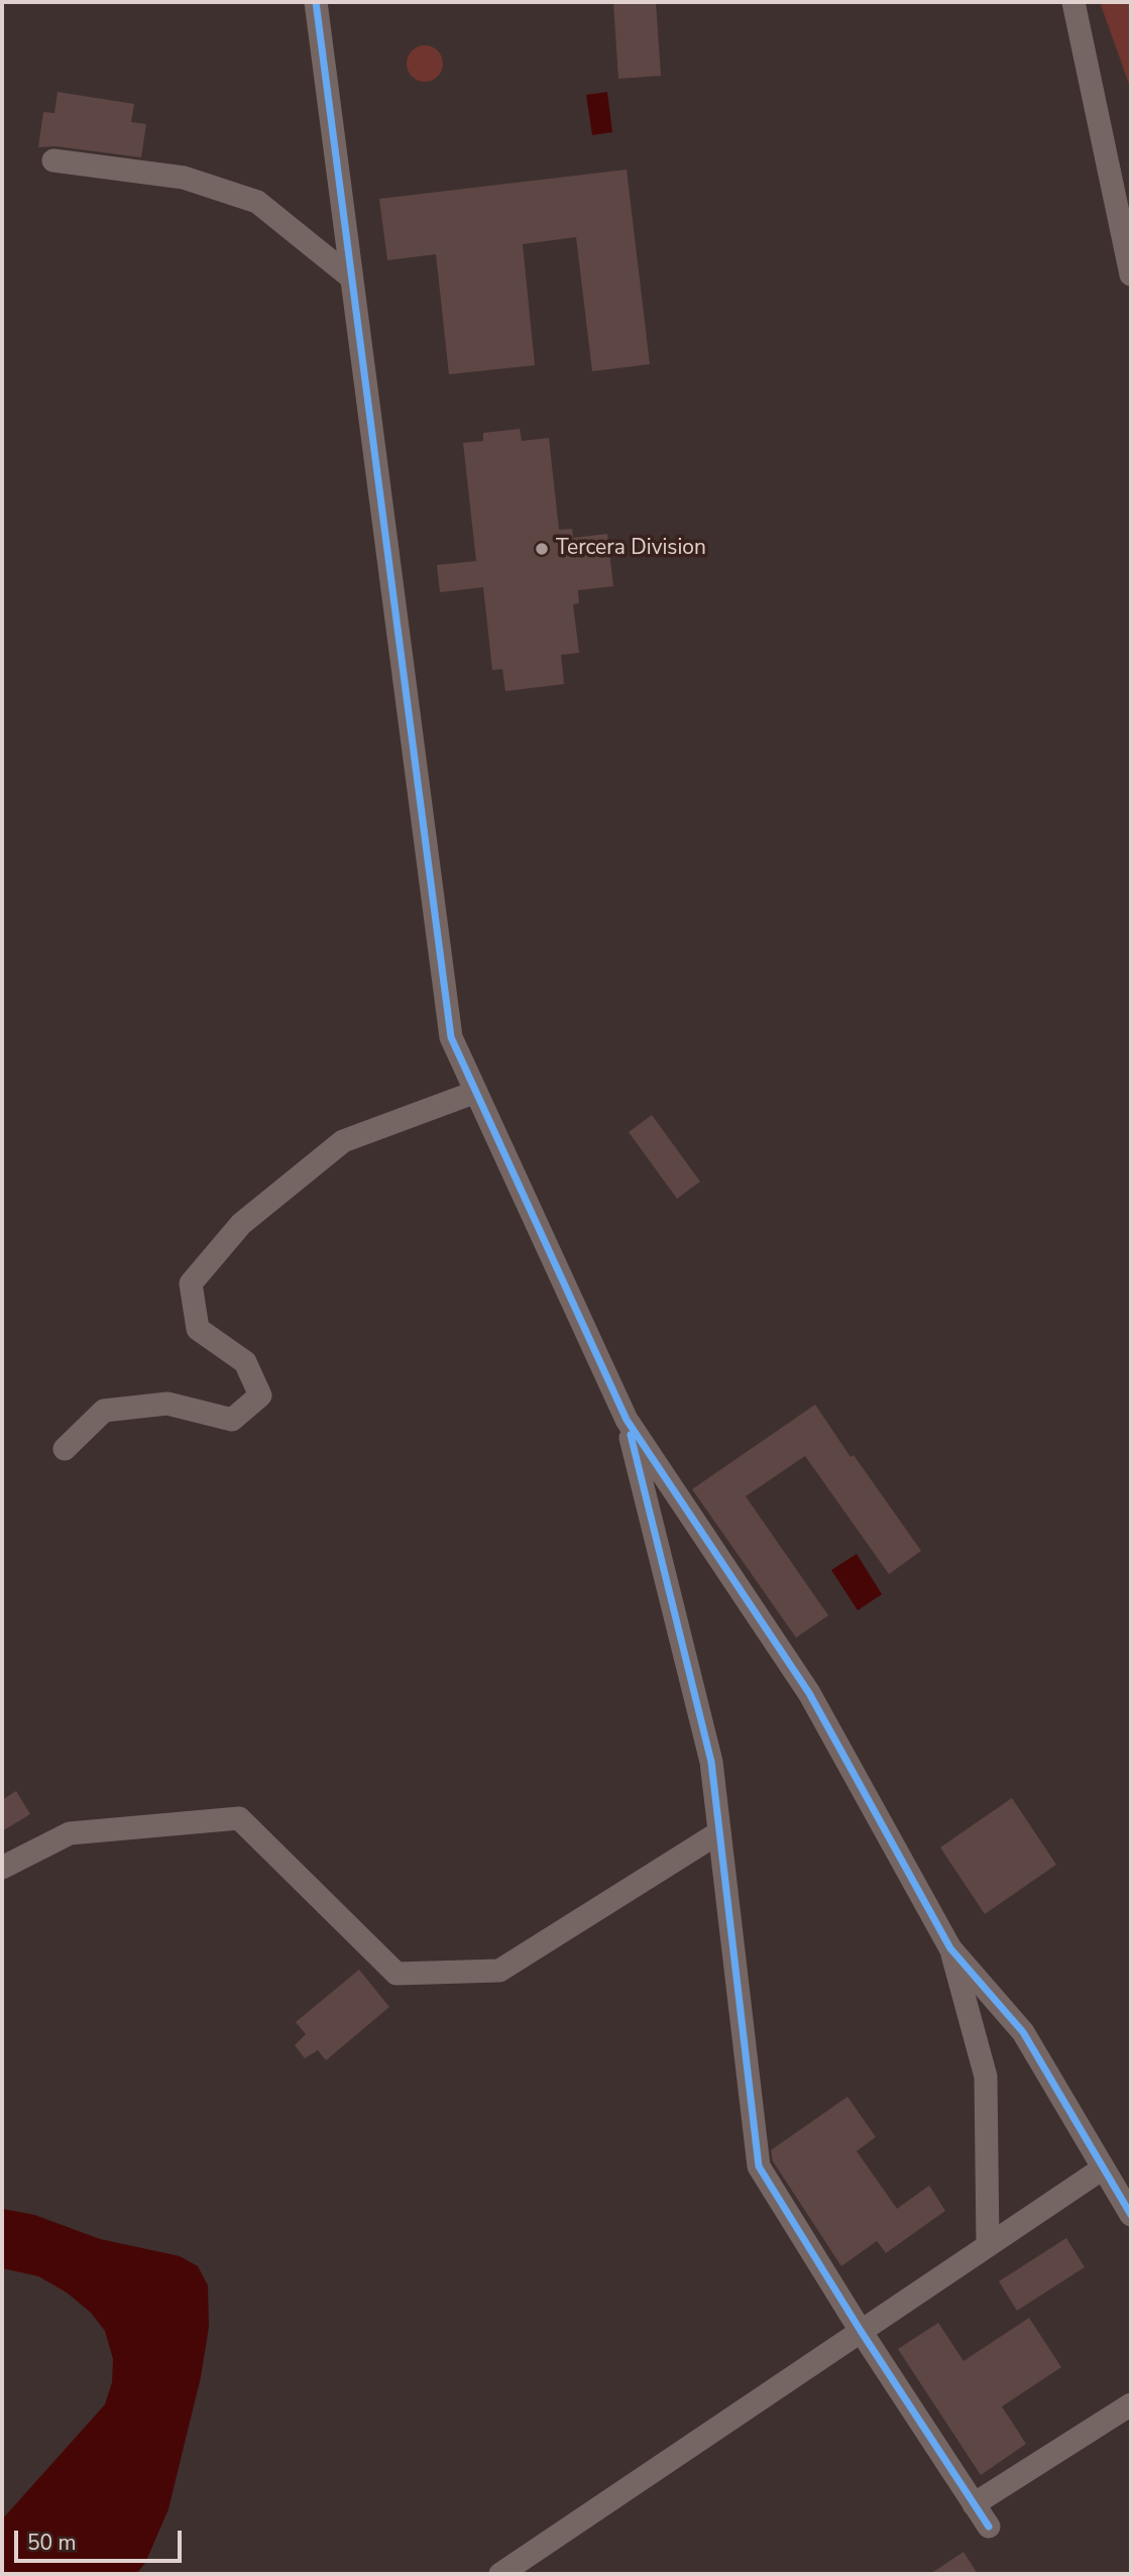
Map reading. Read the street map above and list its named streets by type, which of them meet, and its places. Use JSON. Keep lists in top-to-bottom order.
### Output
{
  "places": ["Tercera Division"],
  "scale_bar": "50 m"
}
